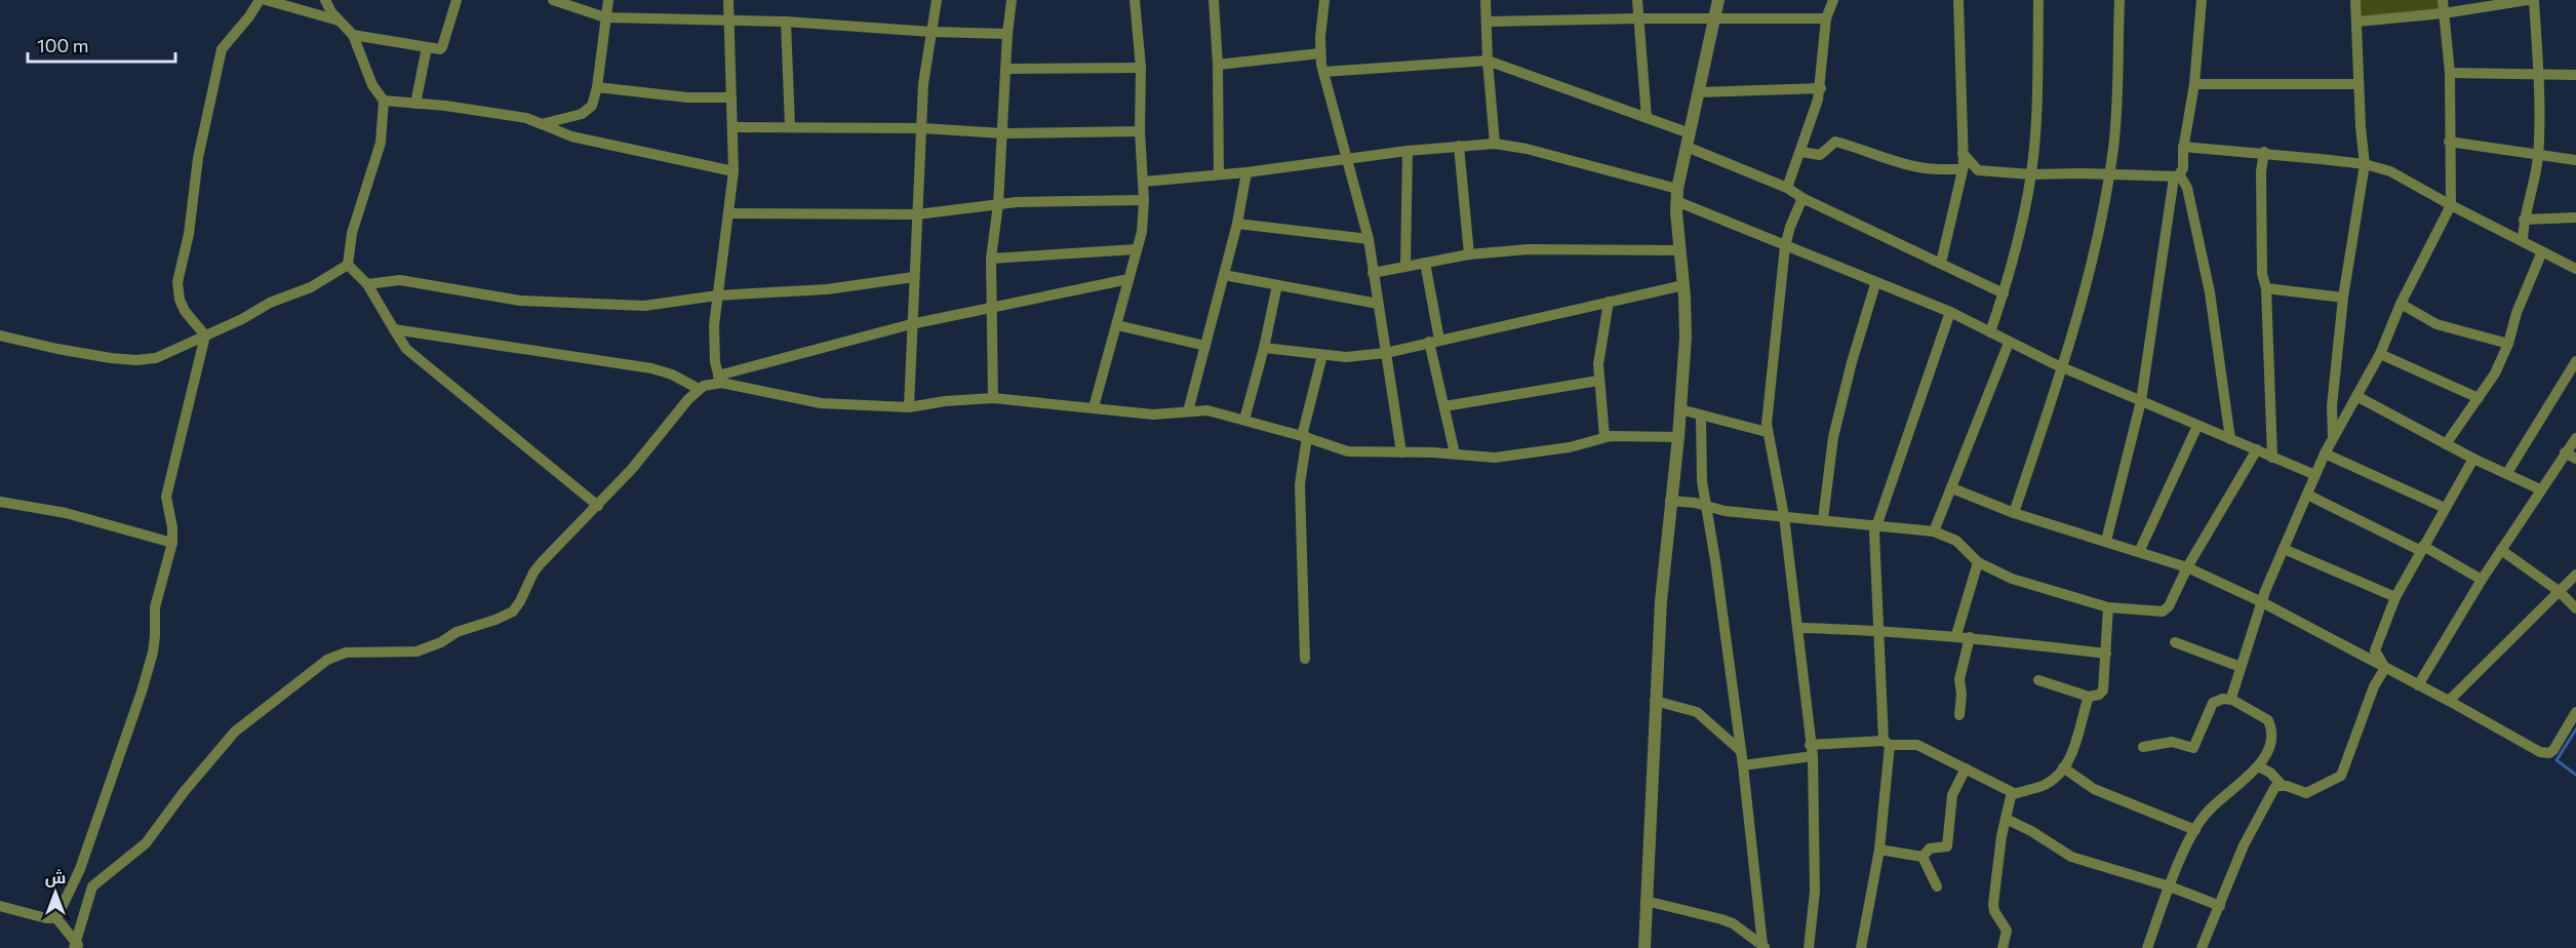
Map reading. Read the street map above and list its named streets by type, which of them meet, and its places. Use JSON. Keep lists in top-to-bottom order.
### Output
{
  "scale_bar": "100 m",
  "north": "top"
}
